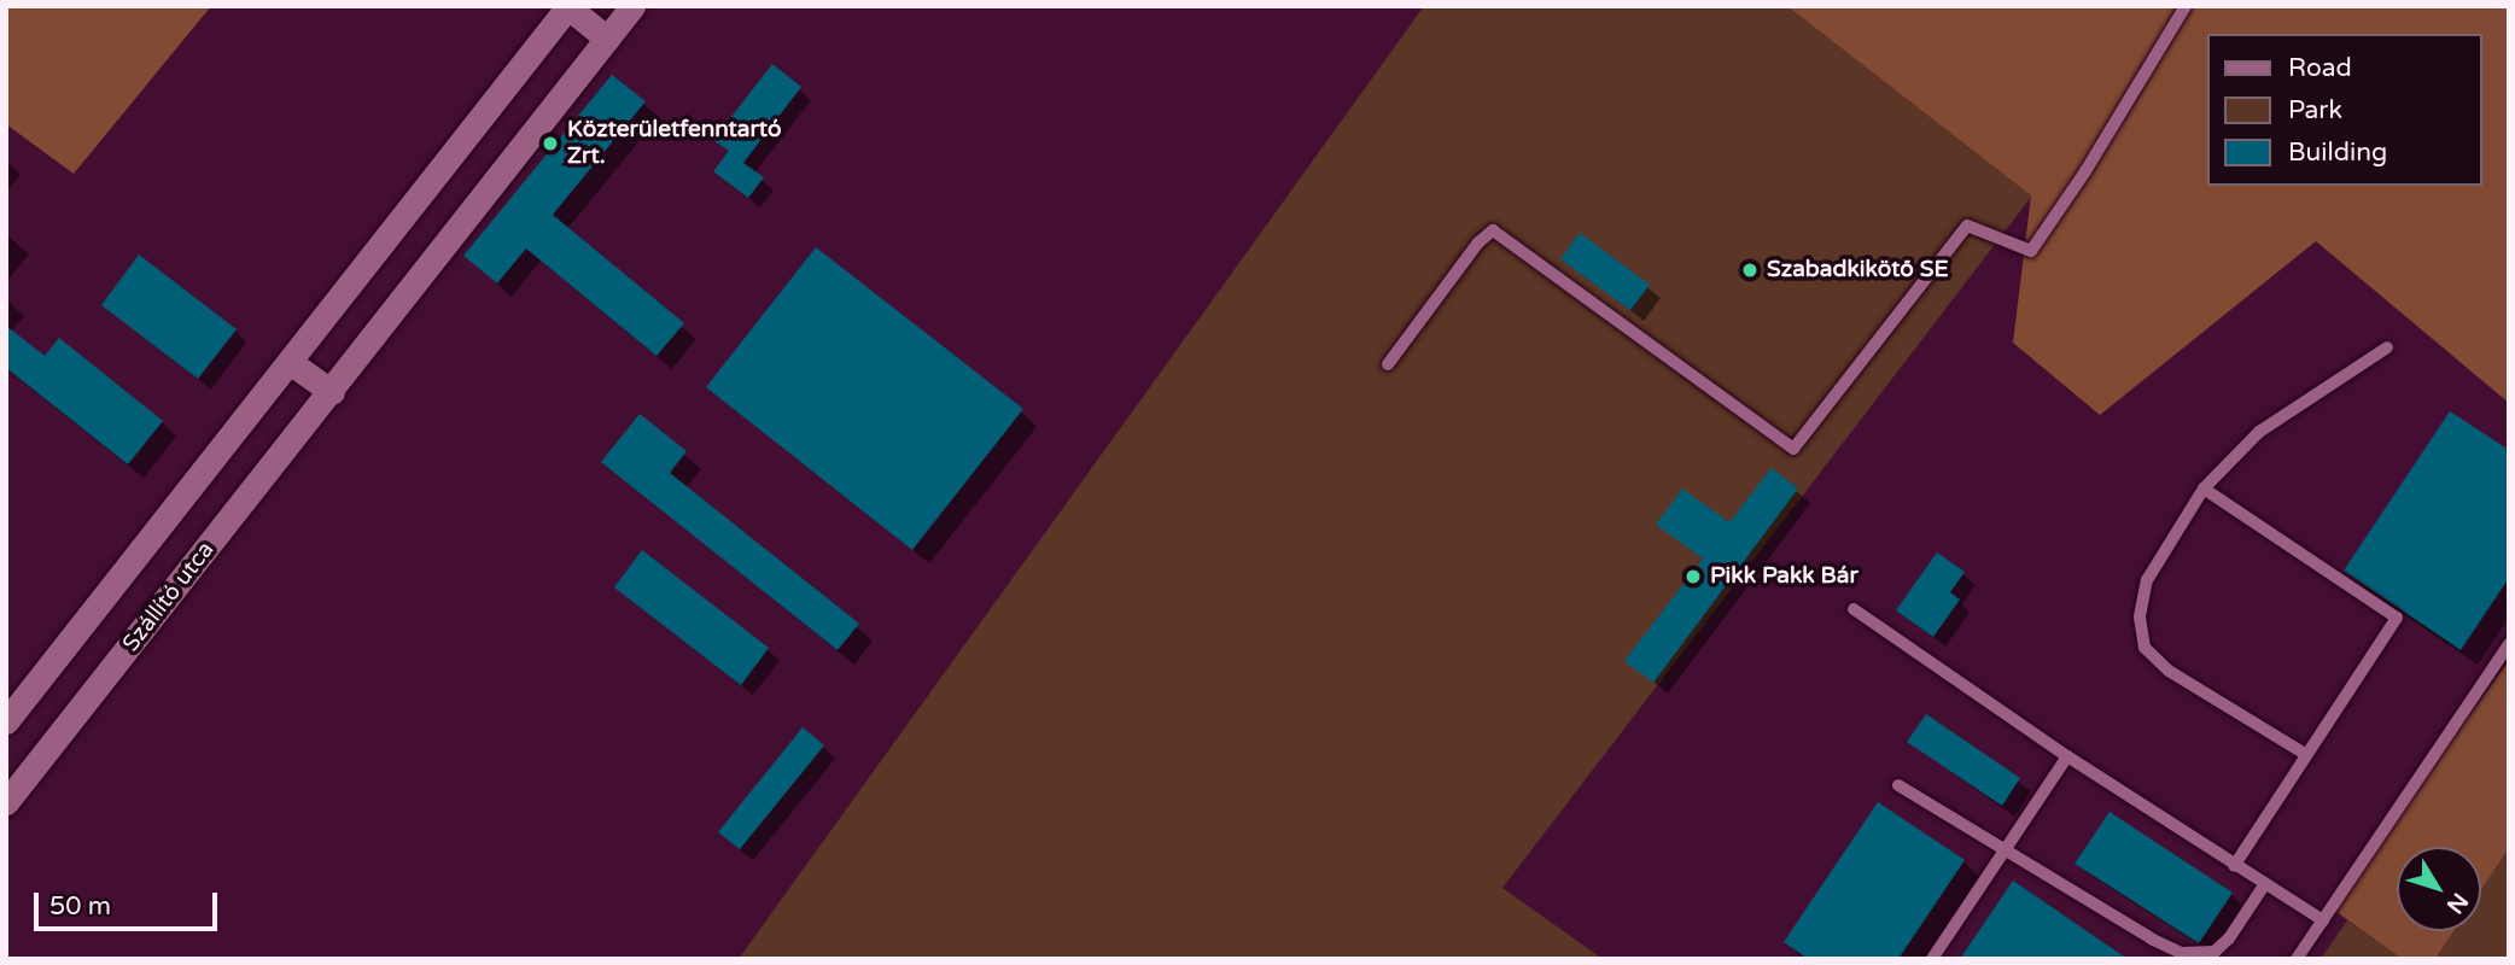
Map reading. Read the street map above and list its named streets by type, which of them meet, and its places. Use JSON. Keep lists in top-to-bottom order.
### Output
{
  "streets": {
    "street": ["Szállító utca"]
  },
  "places": ["Közterületfenntartó Zrt.", "Szabadkikötő SE", "Pikk Pakk Bár"],
  "legend": ["Road", "Park", "Building"],
  "scale_bar": "50 m",
  "north": "bottom right"
}
